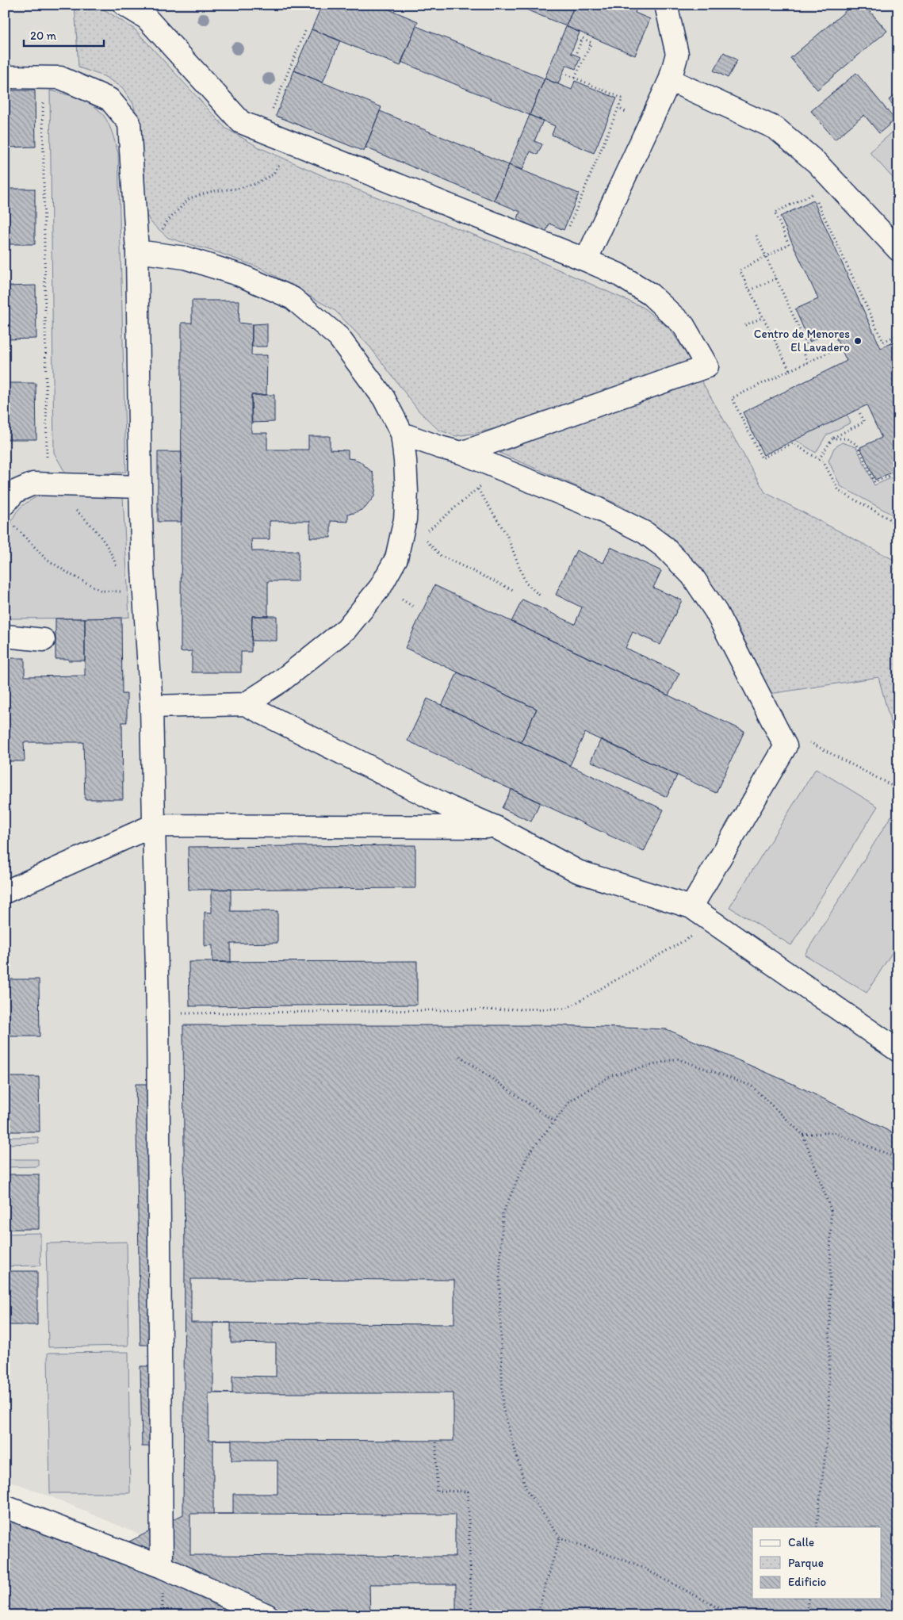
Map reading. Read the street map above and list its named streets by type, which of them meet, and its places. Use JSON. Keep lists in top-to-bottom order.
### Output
{
  "places": ["Centro de Menores El Lavadero"],
  "legend": ["Calle", "Parque", "Edificio"],
  "scale_bar": "20 m"
}
